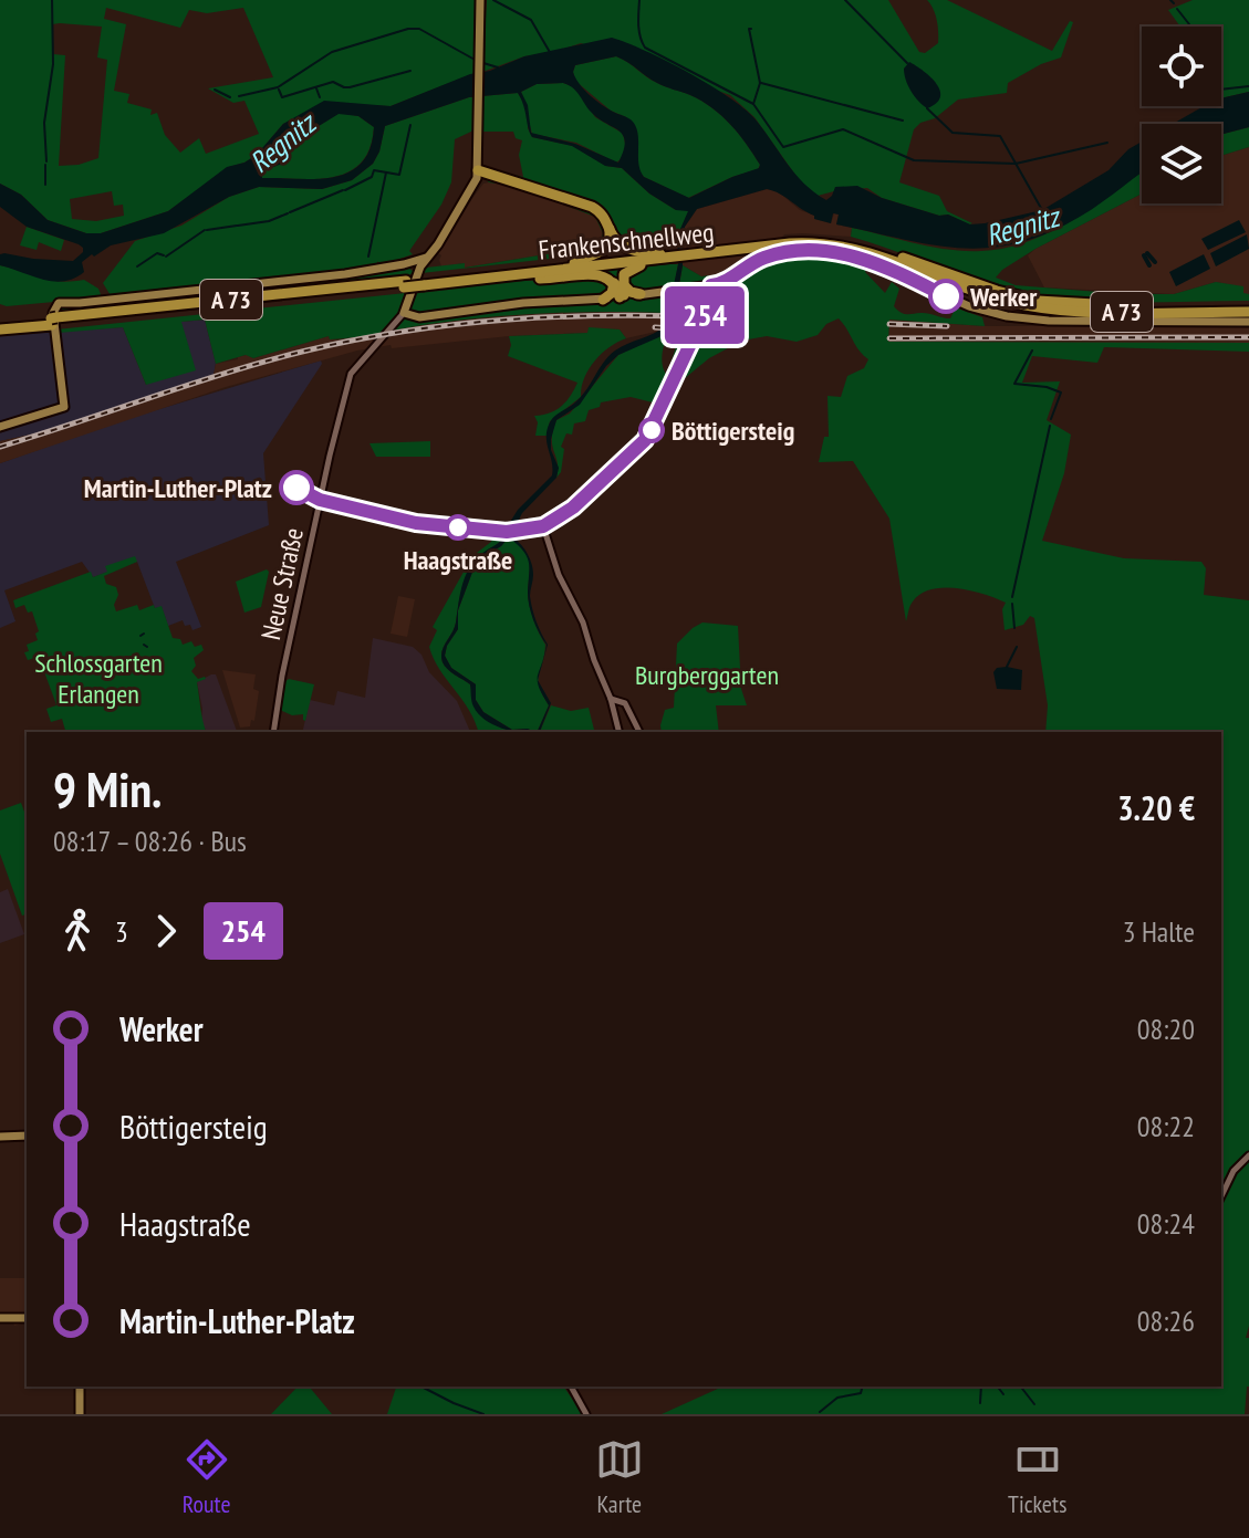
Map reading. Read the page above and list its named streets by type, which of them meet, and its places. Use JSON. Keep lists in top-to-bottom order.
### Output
{
  "streets": {
    "highway": ["Frankenschnellweg", "A 73"],
    "street": ["Neue Straße"]
  },
  "water": ["Regnitz"],
  "parks": ["Schlossgarten Erlangen", "Burgberggarten"],
  "places": [
    "Werker",
    "Böttigersteig",
    "Martin-Luther-Platz",
    "Haagstraße"
  ],
  "lines": ["bus line 254"],
  "page": {
    "on_map": "254",
    "heading": ["9 Min.", "08:17 – 08:26 · Bus", "3.20 €"],
    "legs": ["3", "254", "3 Halte"],
    "list": [
      {
        "name": "Werker",
        "value": "08:20"
      },
      {
        "name": "Böttigersteig",
        "value": "08:22"
      },
      {
        "name": "Haagstraße",
        "value": "08:24"
      },
      {
        "name": "Martin-Luther-Platz",
        "value": "08:26"
      }
    ],
    "tabs": ["Route", "Karte", "Tickets"]
  }
}
